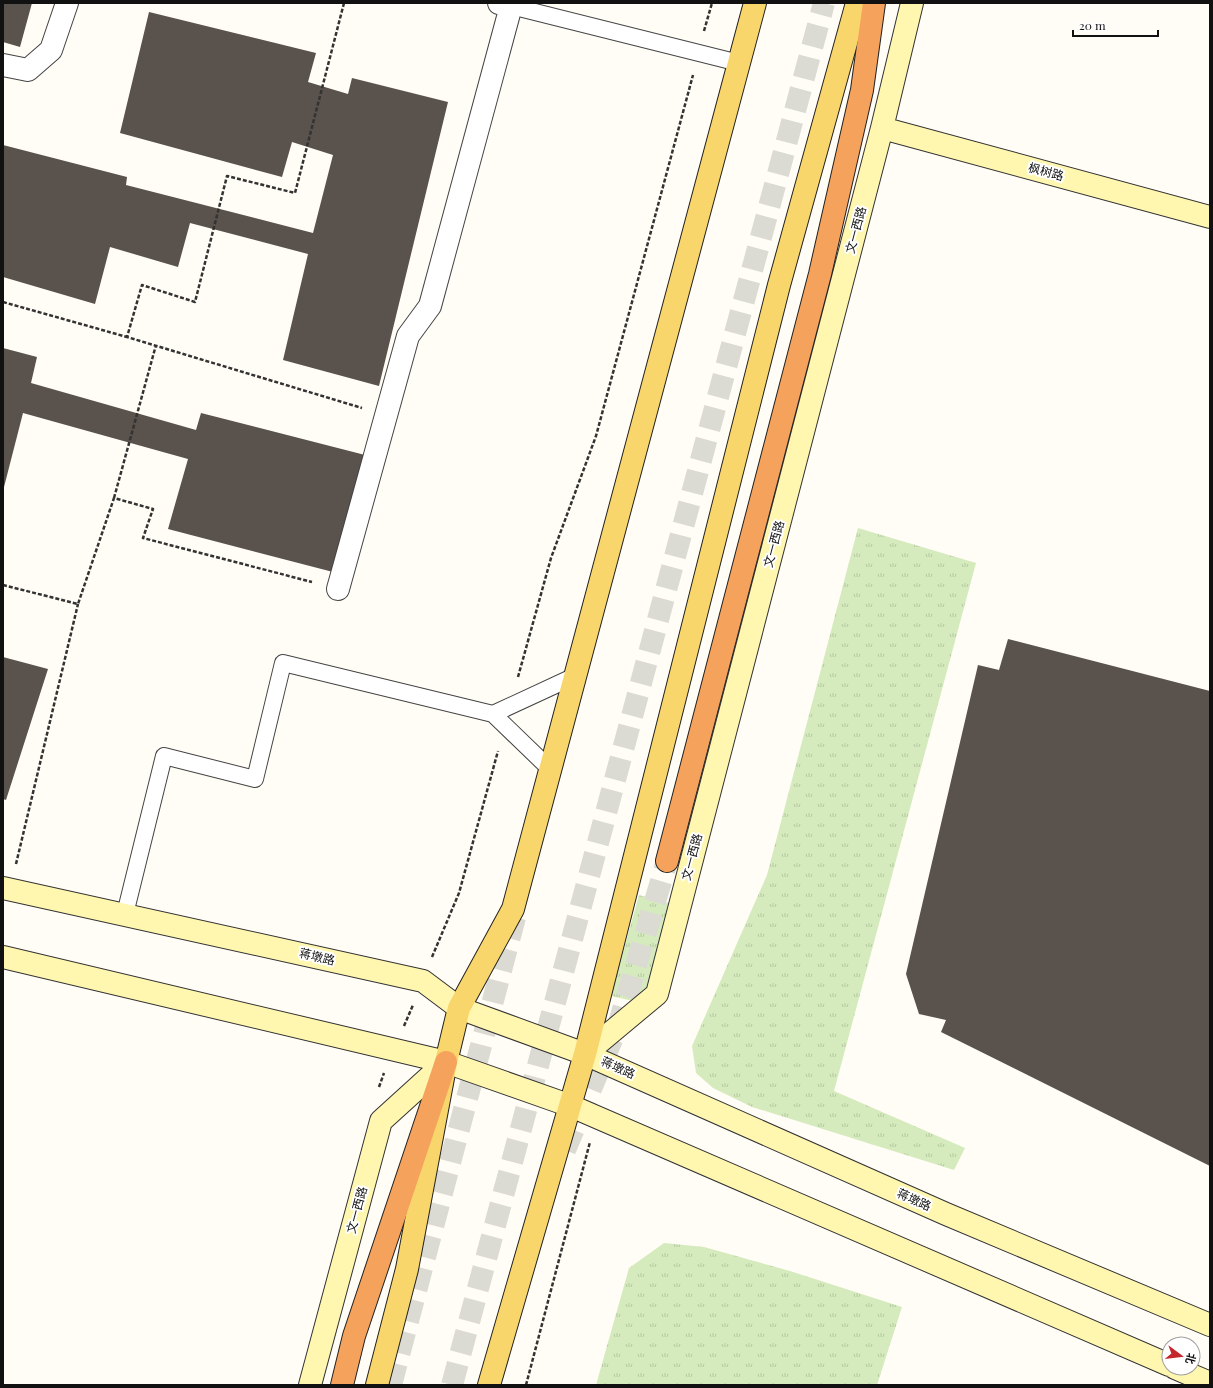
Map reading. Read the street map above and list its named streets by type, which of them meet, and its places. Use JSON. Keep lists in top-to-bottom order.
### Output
{
  "streets": {
    "main road": ["枫树路", "文一西路", "蒋墩路"]
  },
  "crossings": [
    ["枫树路", "文一西路"],
    ["文一西路", "蒋墩路"]
  ],
  "scale_bar": "20 m",
  "north": "right"
}
